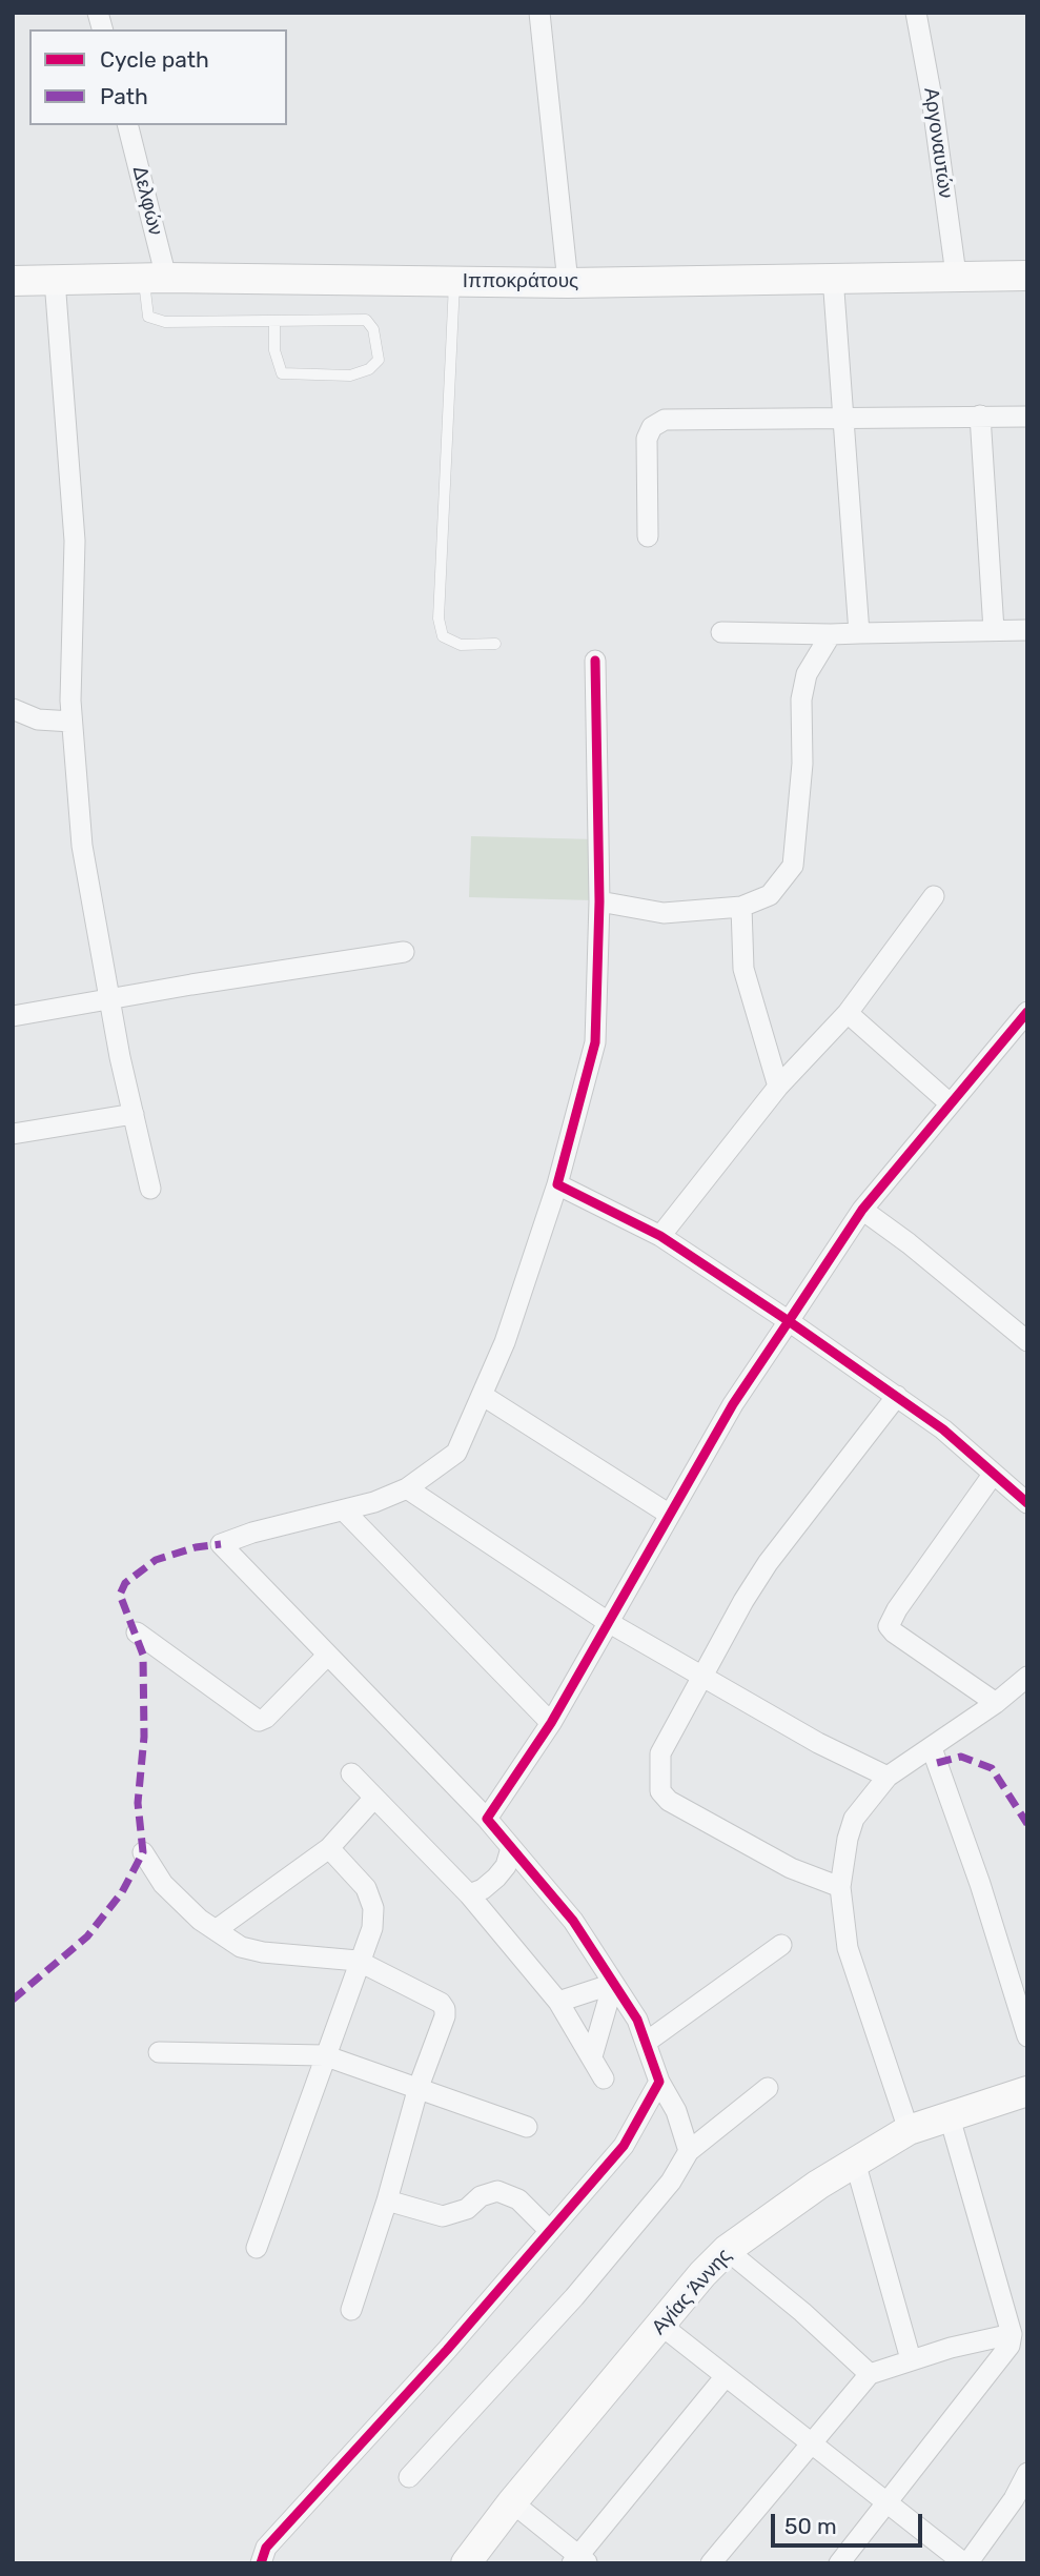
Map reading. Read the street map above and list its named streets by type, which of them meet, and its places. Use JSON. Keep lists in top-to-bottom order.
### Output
{
  "streets": {
    "main road": ["Ιπποκράτους", "Αγίας Άννης"],
    "street": ["Αργοναυτών", "Δελφών"]
  },
  "crossings": [
    ["Αργοναυτών", "Ιπποκράτους"],
    ["Δελφών", "Ιπποκράτους"]
  ],
  "legend": ["Cycle path", "Path"],
  "scale_bar": "50 m"
}
